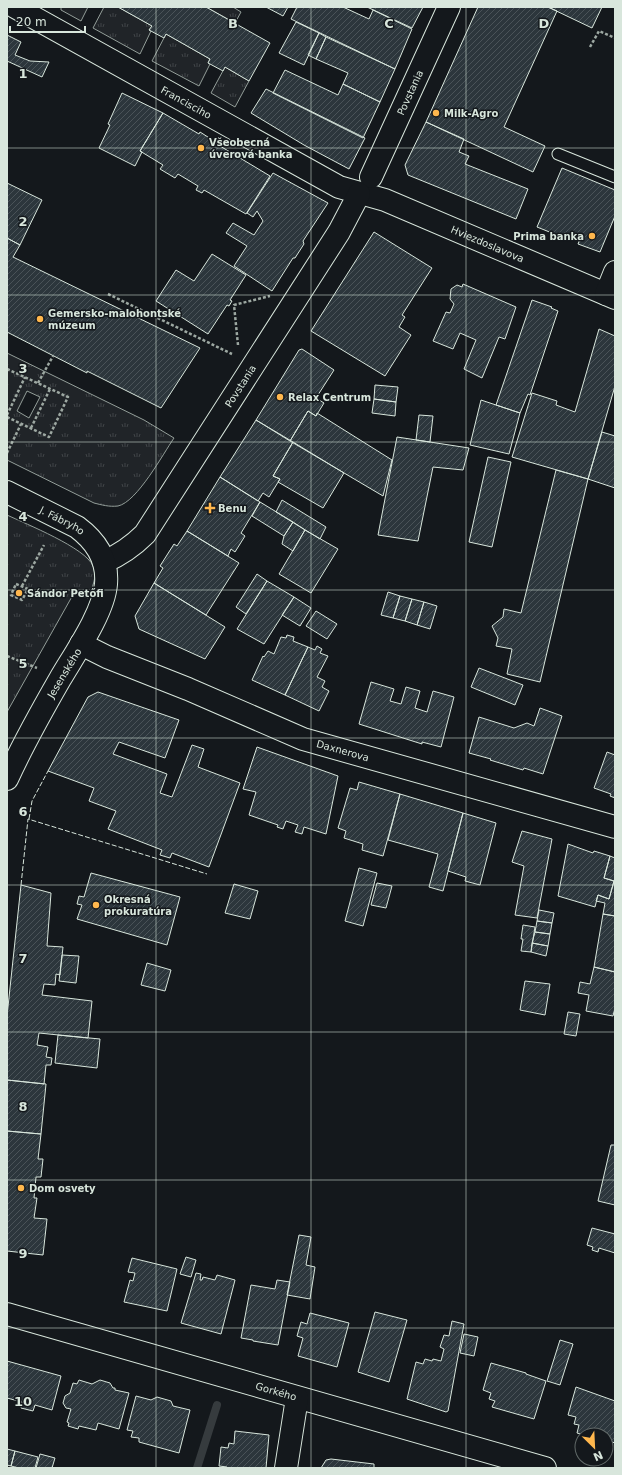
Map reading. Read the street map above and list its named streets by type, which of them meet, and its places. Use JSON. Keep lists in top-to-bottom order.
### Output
{
  "streets": {
    "street": [
      "Povstania",
      "Francisciho",
      "Hviezdoslavova",
      "J. Fábryho",
      "Jesenského",
      "Daxnerova",
      "Gorkého"
    ]
  },
  "crossings": [
    ["Povstania", "Francisciho"],
    ["Povstania", "Hviezdoslavova"],
    ["Povstania", "J. Fábryho"],
    ["Povstania", "Jesenského"],
    ["Francisciho", "Hviezdoslavova"],
    ["J. Fábryho", "Jesenského"],
    ["Jesenského", "Daxnerova"]
  ],
  "places": {
    "other": [
      "Milk-Agro",
      "Všeobecná úverová banka",
      "Prima banka",
      "Gemersko-malohontské múzeum",
      "Relax Centrum",
      "Sándor Petőfi",
      "Okresná prokuratúra",
      "Dom osvety"
    ],
    "health": ["Benu"]
  },
  "scale_bar": "20 m",
  "north": "bottom right",
  "grid": {
    "columns": ["B", "C", "D"],
    "rows": [
      "1",
      "2",
      "3",
      "4",
      "5",
      "6",
      "7",
      "8",
      "9",
      "10"
    ]
  }
}
